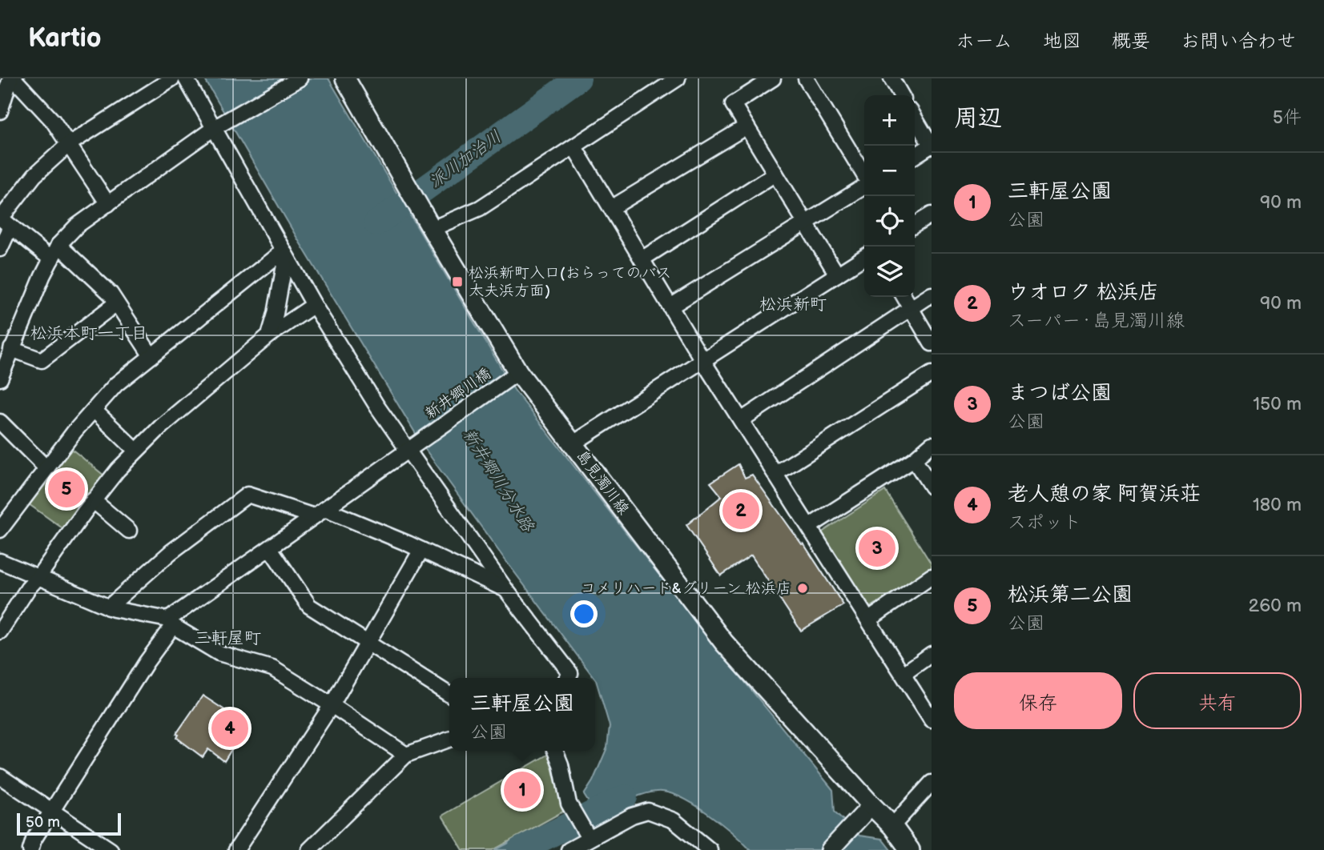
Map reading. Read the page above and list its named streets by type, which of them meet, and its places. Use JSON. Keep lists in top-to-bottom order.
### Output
{
  "streets": {
    "main road": ["島見濁川線"],
    "street": ["新井郷川橋"]
  },
  "crossings": [
    ["新井郷川橋", "島見濁川線"]
  ],
  "districts": ["松浜新町", "松浜本町一丁目", "三軒屋町"],
  "water": ["派川加治川", "新井郷川分水路"],
  "places": {
    "transit": ["松浜新町入口(おらってのバス 太夫浜方面)"],
    "other": ["コメリハード&グリーン 松浜店"]
  },
  "scale_bar": "50 m",
  "page": {
    "header": "Kartio",
    "nav": [
      "ホーム",
      "地図",
      "概要",
      "お問い合わせ"
    ],
    "heading": ["周辺", "5件"],
    "map_buttons": ["+", "−"],
    "list": [
      {
        "mark": "1",
        "name": "三軒屋公園",
        "note": "公園",
        "value": "90 m"
      },
      {
        "mark": "2",
        "name": "ウオロク 松浜店",
        "note": "スーパー · 島見濁川線",
        "value": "90 m"
      },
      {
        "mark": "3",
        "name": "まつば公園",
        "note": "公園",
        "value": "150 m"
      },
      {
        "mark": "4",
        "name": "老人憩の家 阿賀浜荘",
        "note": "スポット",
        "value": "180 m"
      },
      {
        "mark": "5",
        "name": "松浜第二公園",
        "note": "公園",
        "value": "260 m"
      }
    ],
    "pins": [
      "5",
      "2",
      "3",
      "4",
      "1"
    ],
    "buttons": ["保存", "共有"],
    "popup": ["三軒屋公園", "公園"],
    "scale": "50 m"
  }
}
